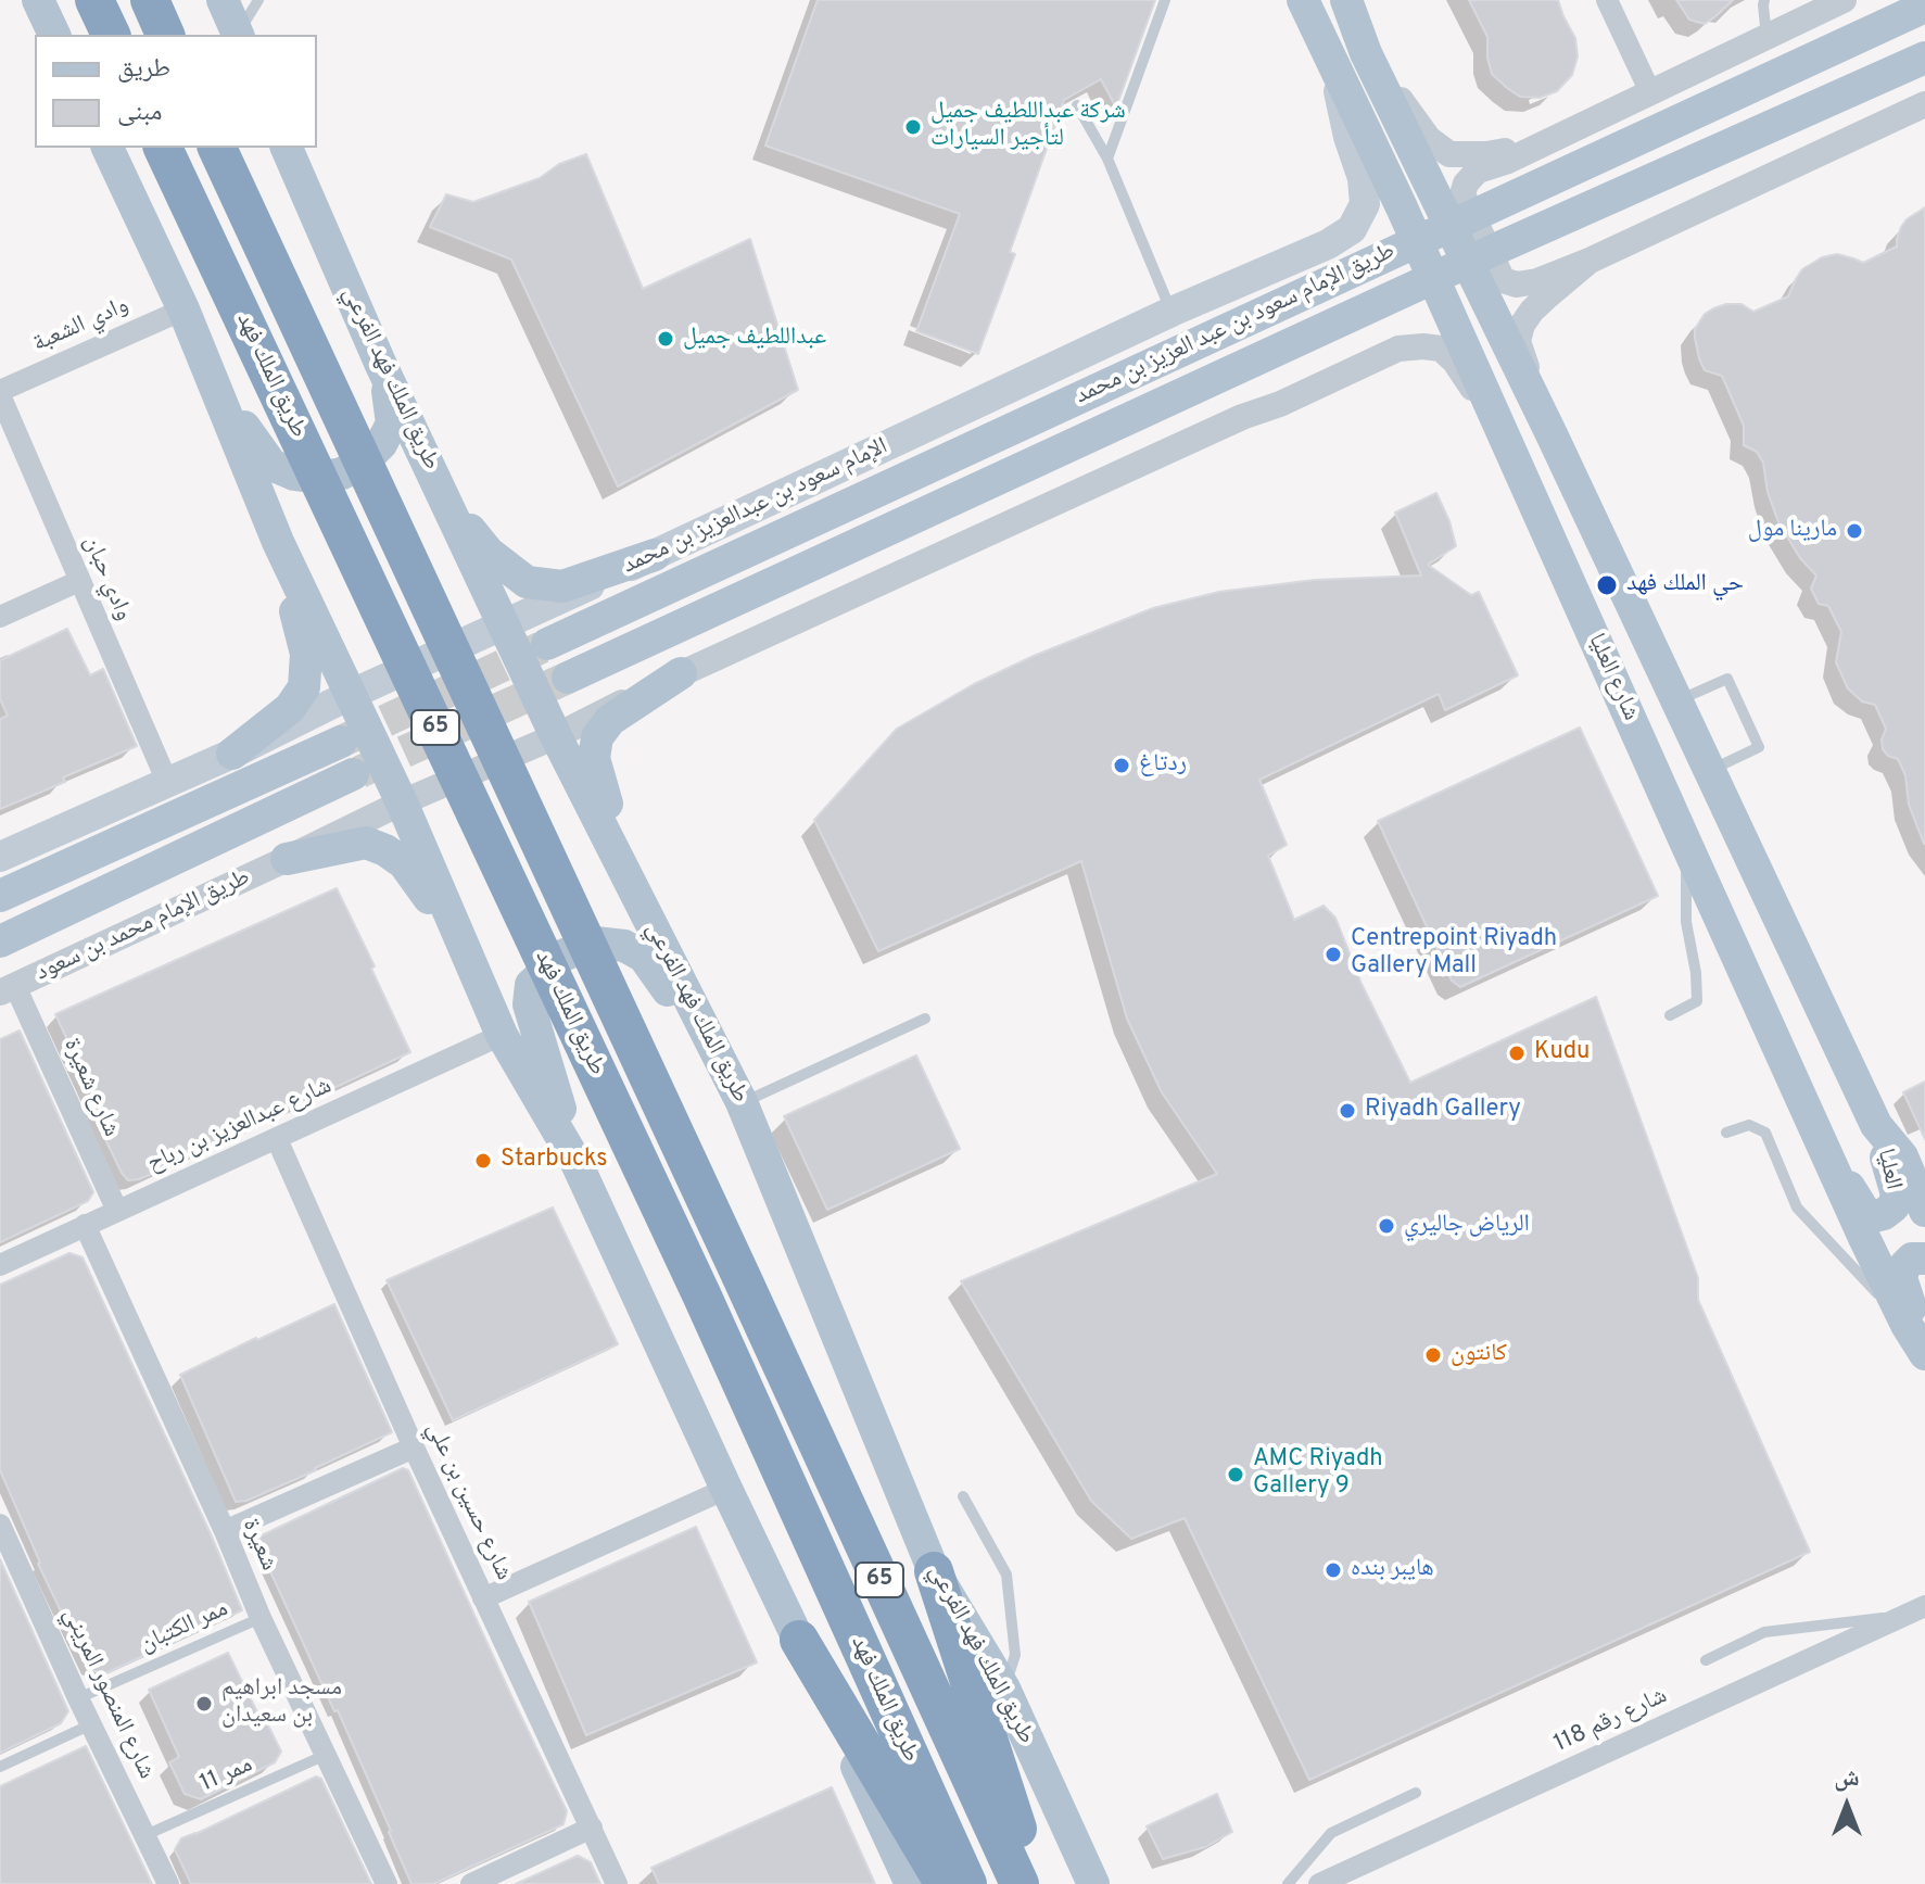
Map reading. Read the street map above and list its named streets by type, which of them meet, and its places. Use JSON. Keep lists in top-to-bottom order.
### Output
{
  "streets": {
    "highway": ["طريق الملك فهد", "65"],
    "main road": [
      "طريق الإمام سعود بن عبد العزيز بن محمد",
      "طريق الملك فهد الفرعي",
      "الإمام سعود بن عبدالعزيز بن محمد",
      "شارع العليا",
      "العليا"
    ],
    "street": [
      "وادي الشعبة",
      "وادي حبان",
      "طريق الإمام محمد بن سعود",
      "شارع شعيرة",
      "شارع عبدالعزيز بن رباح",
      "شارع حسين بن علي",
      "شعيرة",
      "شارع المنصور المريني",
      "شارع رقم 118"
    ],
    "lane": ["ممر الكتبان", "ممر 11"]
  },
  "crossings": [
    ["وادي الشعبة", "وادي حبان"],
    ["طريق الملك فهد الفرعي", "الإمام سعود بن عبدالعزيز بن محمد"],
    ["طريق الملك فهد الفرعي", "طريق الإمام محمد بن سعود"],
    ["الإمام سعود بن عبدالعزيز بن محمد", "وادي حبان"],
    ["الإمام سعود بن عبدالعزيز بن محمد", "شارع العليا"],
    ["شارع العليا", "طريق الإمام محمد بن سعود"],
    ["شارع العليا", "العليا"],
    ["طريق الإمام محمد بن سعود", "شارع شعيرة"],
    ["شارع شعيرة", "شارع عبدالعزيز بن رباح"],
    ["شارع عبدالعزيز بن رباح", "شارع حسين بن علي"],
    ["شارع عبدالعزيز بن رباح", "شعيرة"],
    ["شعيرة", "ممر الكتبان"],
    ["شعيرة", "ممر 11"],
    ["ممر الكتبان", "شارع المنصور المريني"],
    ["شارع المنصور المريني", "ممر 11"]
  ],
  "places": [
    "شركة عبداللطيف جميل لتأجير السيارات",
    "عبداللطيف جميل",
    "مارينا مول",
    "حي الملك فهد",
    "ردتاغ",
    "Centrepoint Riyadh Gallery Mall",
    "Kudu",
    "Riyadh Gallery",
    "Starbucks",
    "الرياض جاليري",
    "كانتون",
    "AMC Riyadh Gallery 9",
    "هايبر بنده",
    "مسجد ابراهيم بن سعيدان"
  ],
  "legend": ["طريق", "مبنى"],
  "north": "top"
}
